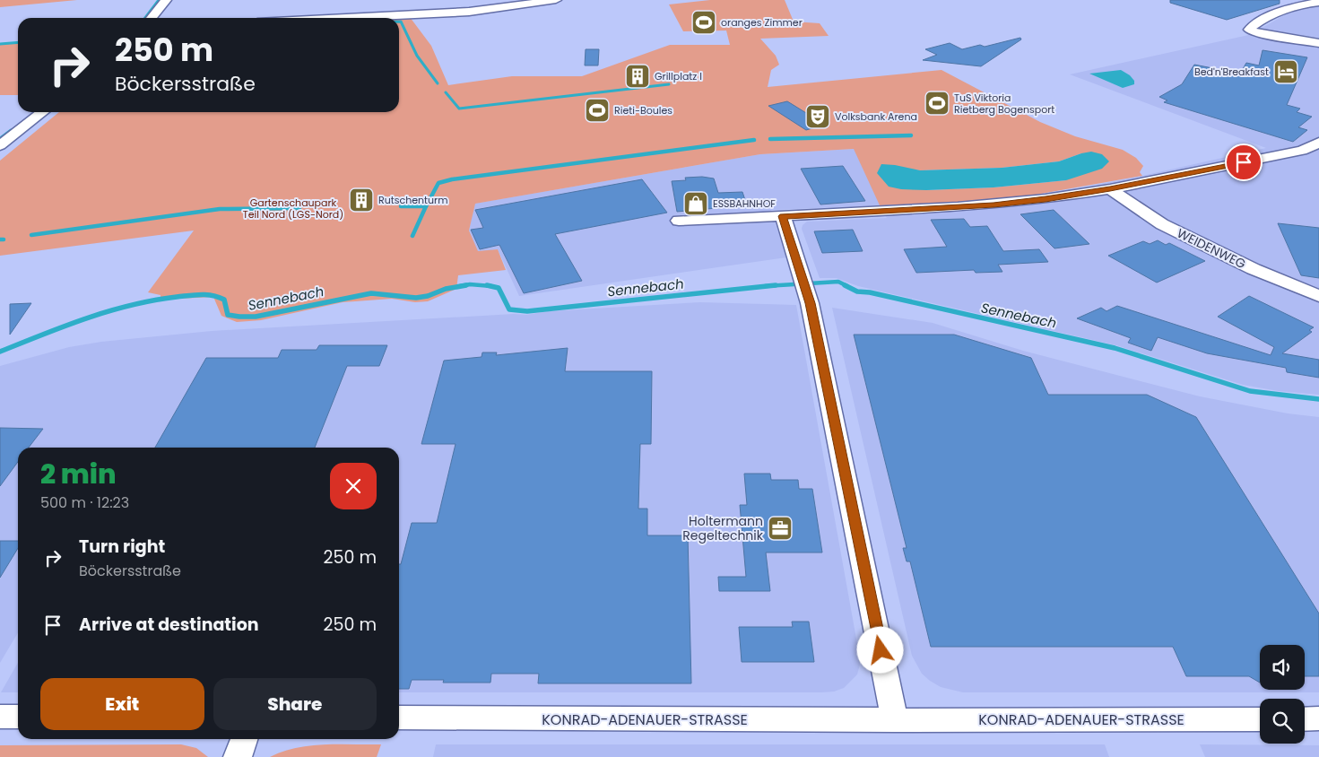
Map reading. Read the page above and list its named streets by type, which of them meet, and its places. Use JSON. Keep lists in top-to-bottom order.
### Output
{
  "streets": {
    "street": ["WEIDENWEG", "KONRAD-ADENAUER-STRASSE"]
  },
  "water": ["Sennebach"],
  "parks": ["Gartenschaupark Teil Nord (LGS-Nord)"],
  "places": {
    "sports": ["oranges Zimmer", "TuS Viktoria Rietberg Bogensport", "Rieti-Boules"],
    "hotel": ["Bed'n'Breakfast"],
    "building": ["Grillplatz I", "Rutschenturm"],
    "theatre": ["Volksbank Arena"],
    "shop": ["ESSBAHNHOF"],
    "office": ["Holtermann Regeltechnik"]
  },
  "page": {
    "turn": ["250 m", "Böckersstraße"],
    "heading": ["2 min", "500 m · 12:23"],
    "list": [
      {
        "name": "Turn right",
        "note": "Böckersstraße",
        "value": "250 m"
      },
      {
        "name": "Arrive at destination",
        "value": "250 m"
      }
    ],
    "buttons": ["Exit", "Share"]
  }
}
